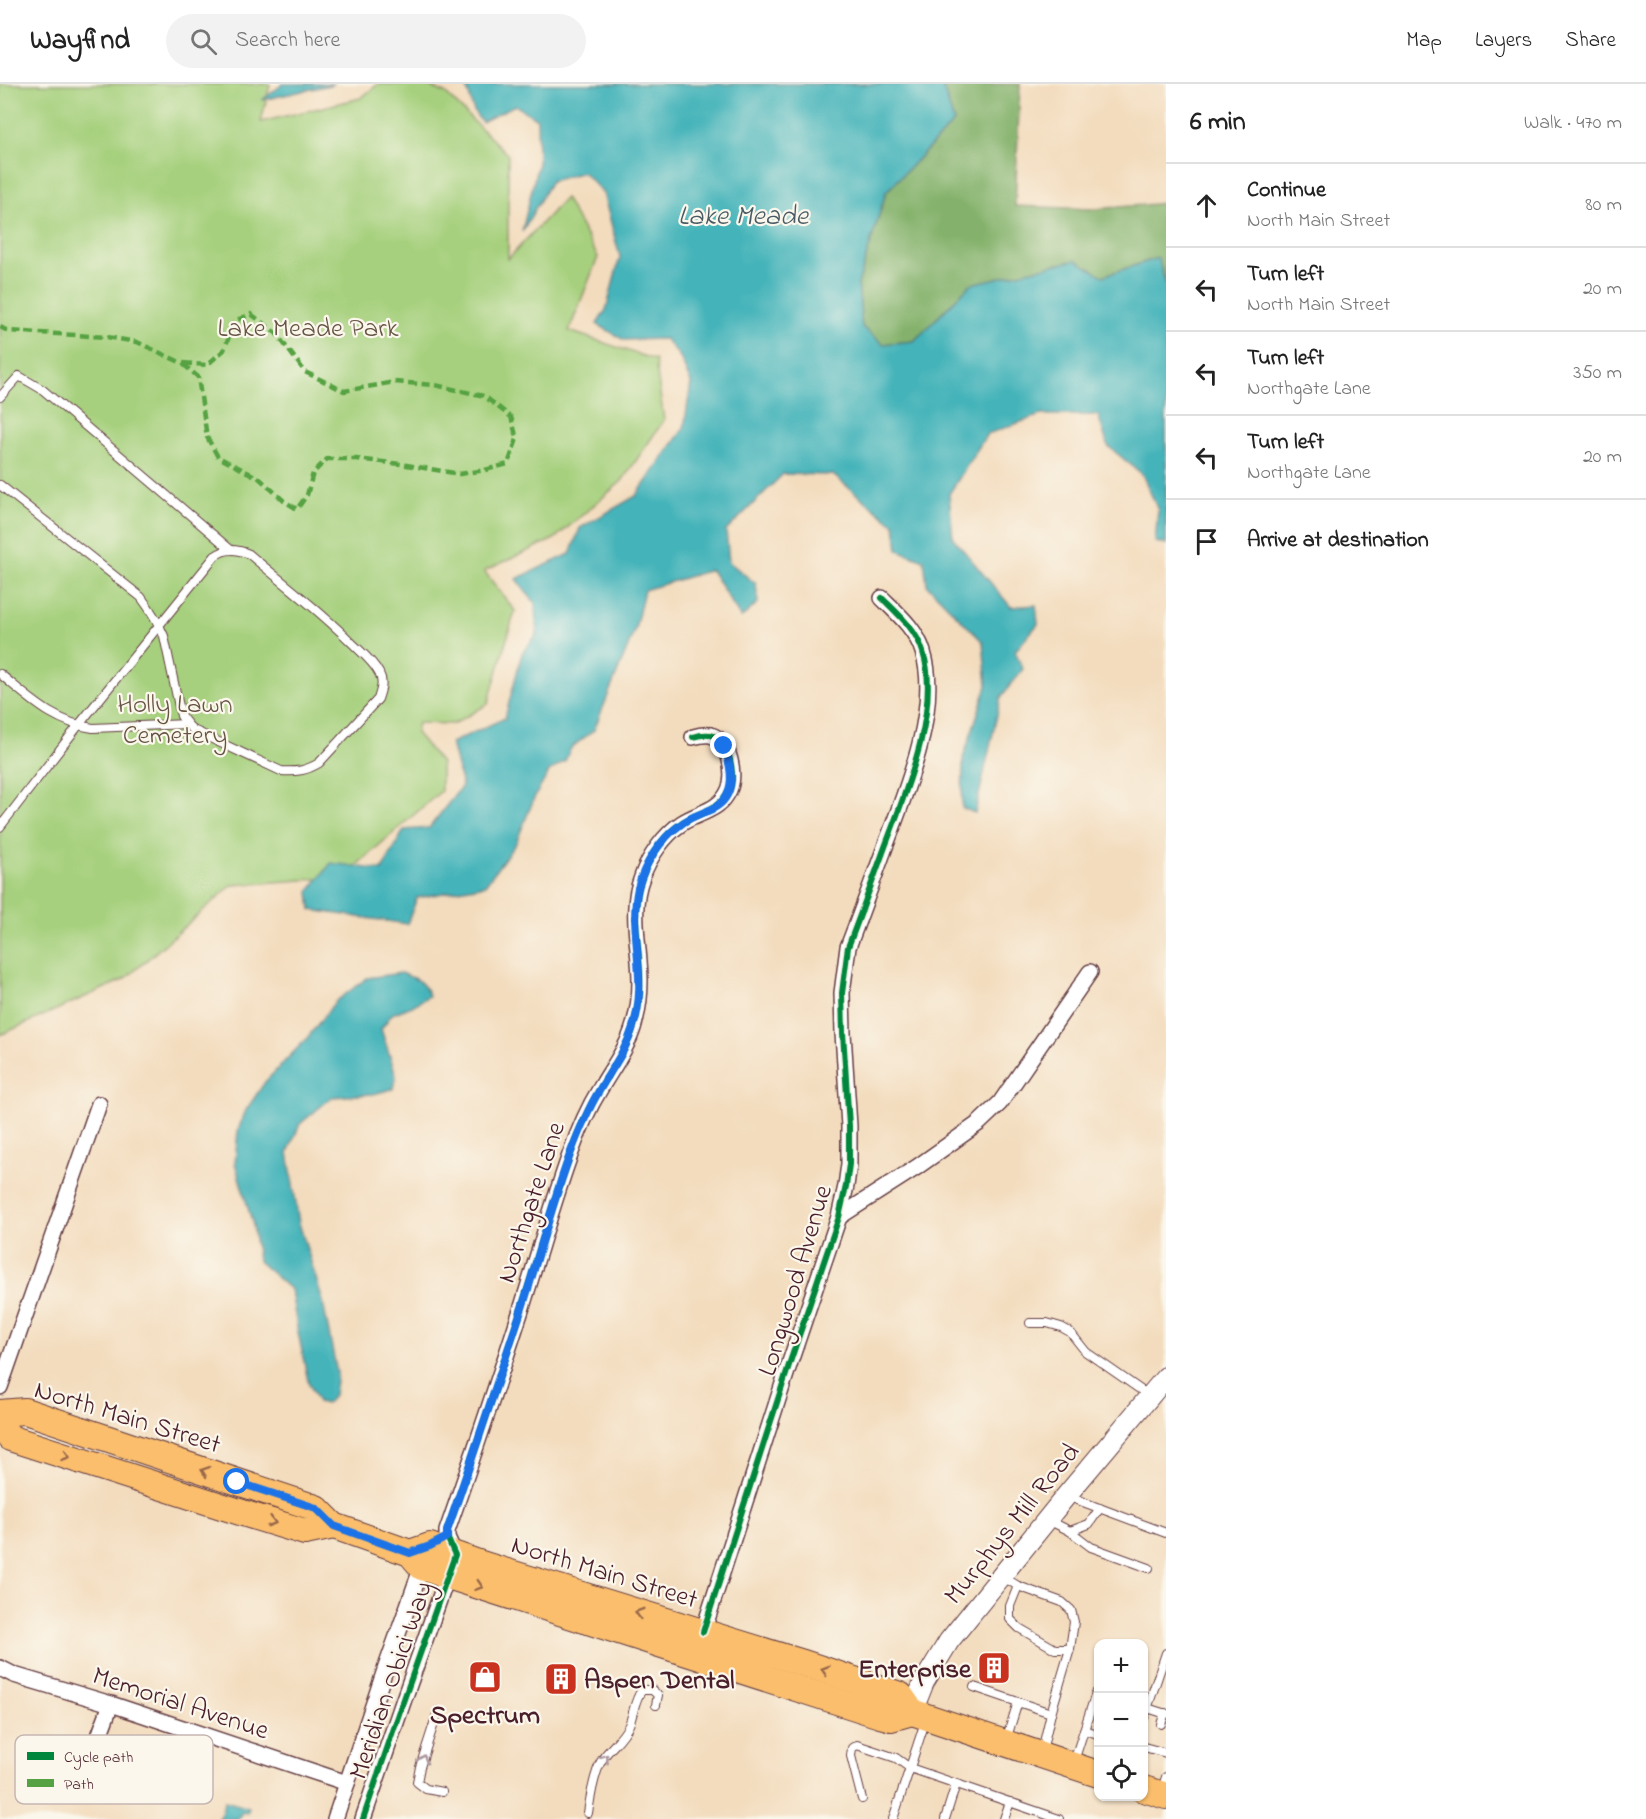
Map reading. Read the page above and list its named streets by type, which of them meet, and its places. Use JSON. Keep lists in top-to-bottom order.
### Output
{
  "streets": {
    "main road": ["North Main Street"],
    "street": [
      "Northgate Lane",
      "Longwood Avenue",
      "Murphys Mill Road",
      "Meridian Obici Way",
      "Memorial Avenue"
    ]
  },
  "crossings": [
    ["Northgate Lane", "North Main Street"],
    ["Northgate Lane", "Meridian Obici Way"],
    ["Longwood Avenue", "North Main Street"],
    ["North Main Street", "Murphys Mill Road"],
    ["North Main Street", "Meridian Obici Way"],
    ["Meridian Obici Way", "Memorial Avenue"]
  ],
  "water": ["Lake Meade"],
  "parks": ["Lake Meade Park", "Holly Lawn Cemetery"],
  "places": {
    "building": ["Enterprise", "Aspen Dental"],
    "shop": ["Spectrum"]
  },
  "legend": ["Cycle path", "Path"],
  "page": {
    "header": "Wayfind",
    "search": "Search here",
    "nav": ["Map", "Layers", "Share"],
    "heading": ["6 min", "Walk · 470 m"],
    "list": [
      ["Continue", "North Main Street", "80 m"],
      ["Turn left", "North Main Street", "20 m"],
      ["Turn left", "Northgate Lane", "350 m"],
      ["Turn left", "Northgate Lane", "20 m"],
      "Arrive at destination"
    ],
    "map_buttons": ["+", "−"]
  }
}
